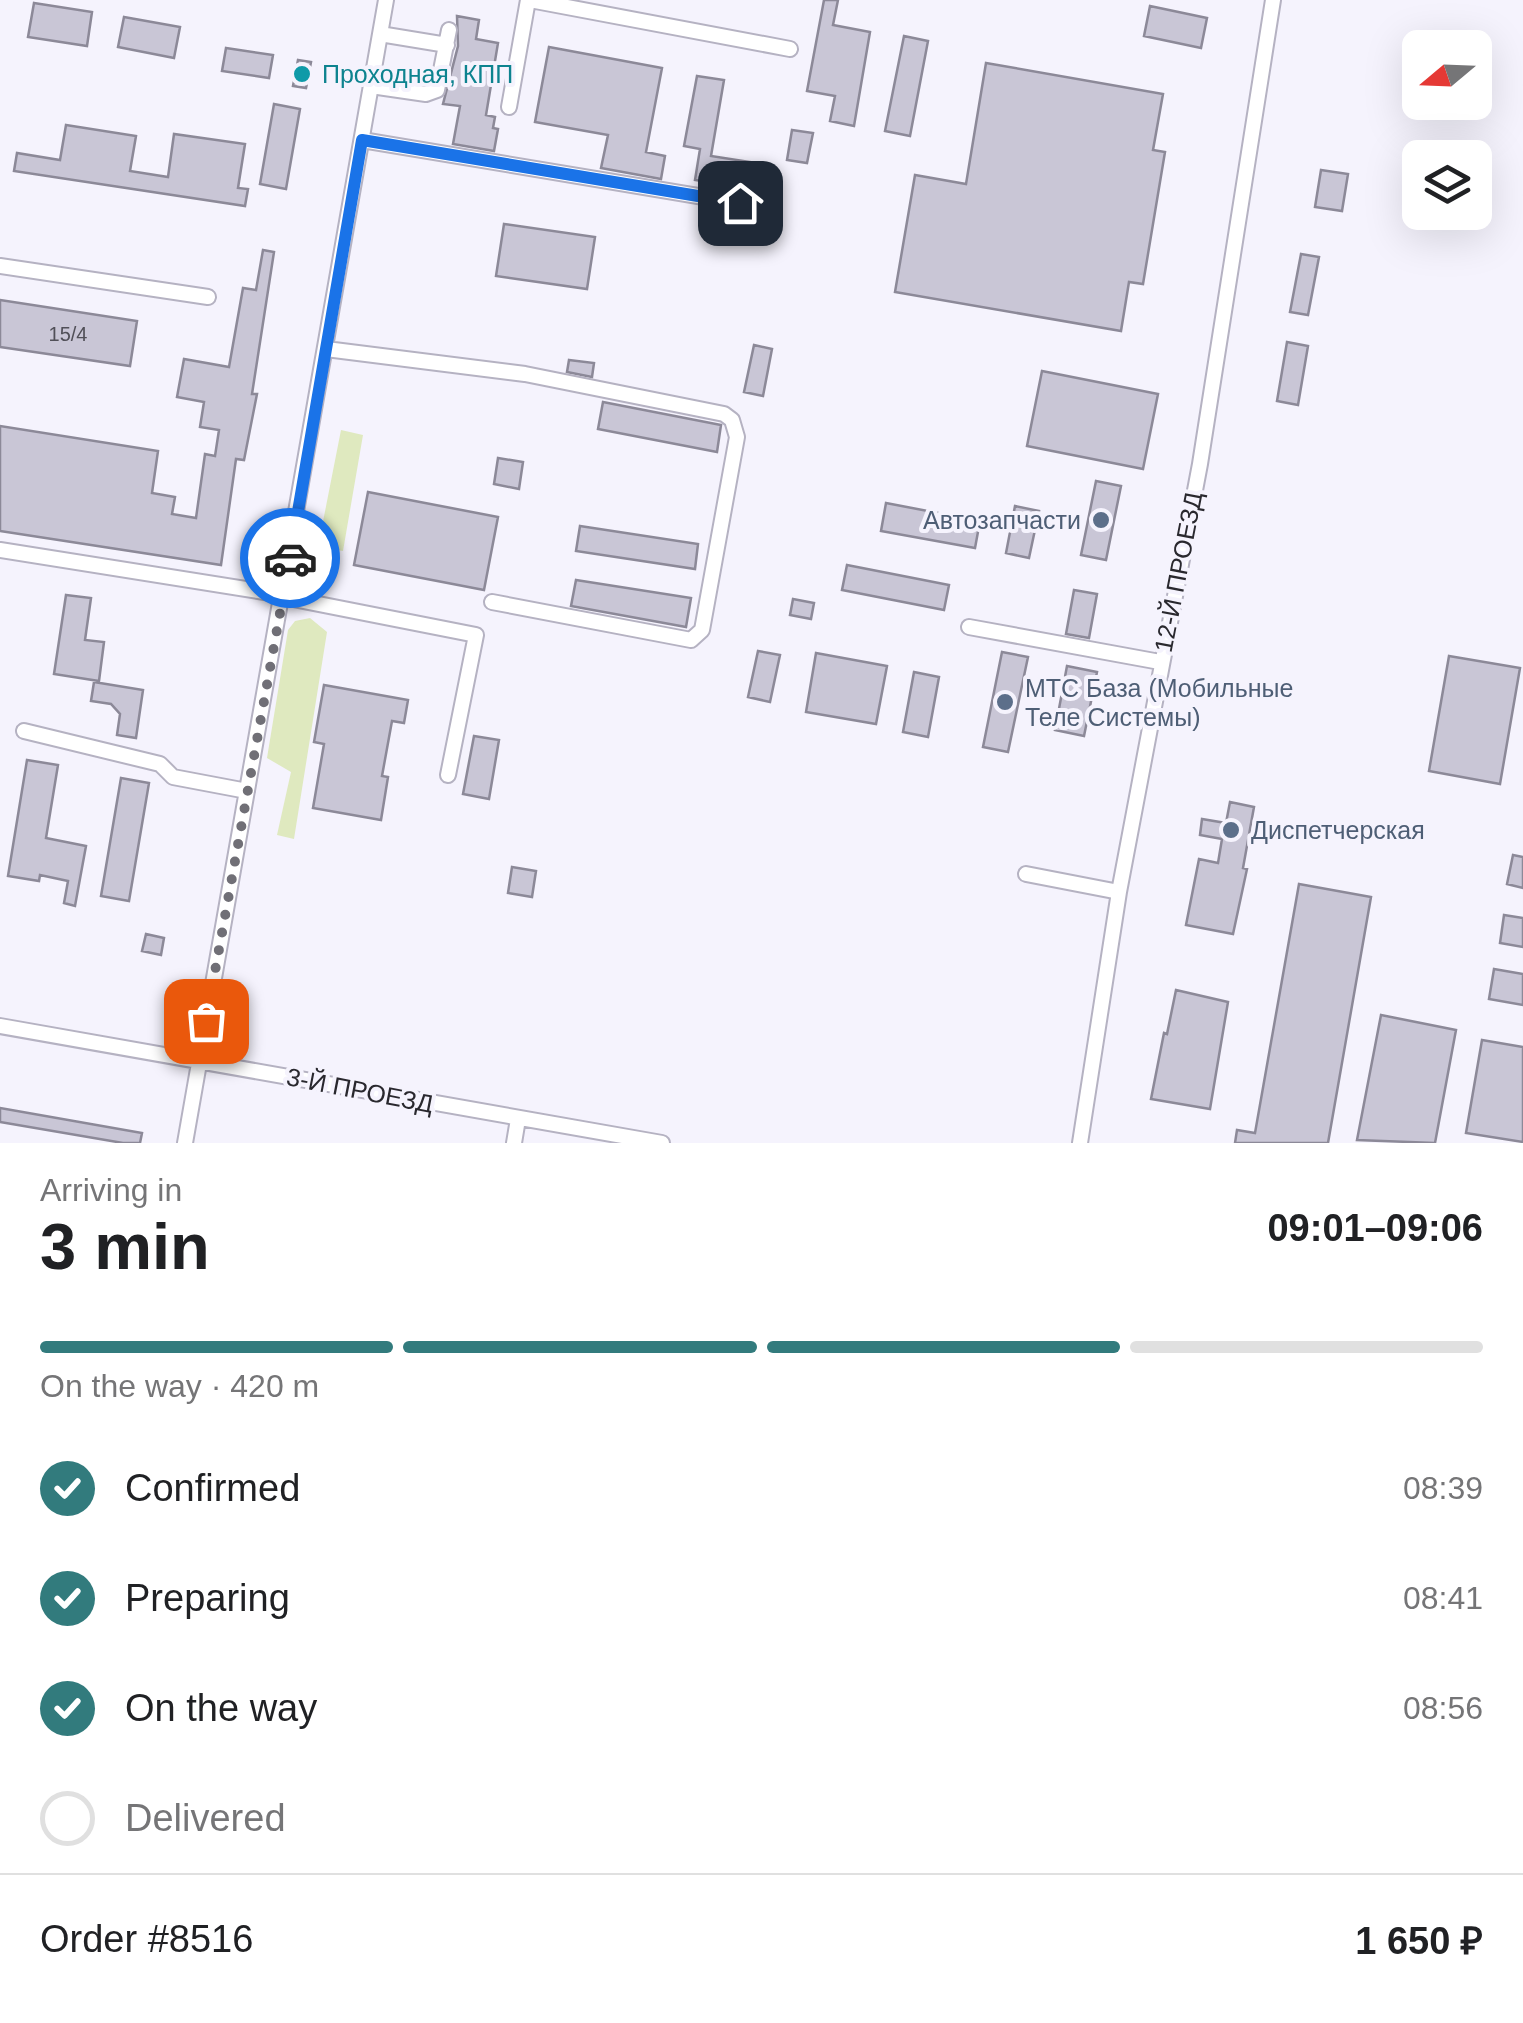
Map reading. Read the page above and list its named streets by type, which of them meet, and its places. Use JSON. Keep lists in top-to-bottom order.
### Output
{
  "streets": {
    "street": ["12-Й ПРОЕЗД", "3-Й ПРОЕЗД"]
  },
  "places": [
    "Проходная, КПП",
    "Автозапчасти",
    "МТС База (Мобильные Теле Системы)",
    "Диспетчерская"
  ],
  "house_numbers": ["15/4"],
  "north": "left",
  "page": {
    "heading": ["3 min", "Arriving in", "09:01–09:06"],
    "panel": ["Order #8516", "1 650 ₽"],
    "bar": "On the way · 420 m",
    "list": [
      ["Confirmed", "08:39"],
      ["Preparing", "08:41"],
      ["On the way", "08:56"],
      "Delivered"
    ]
  }
}
